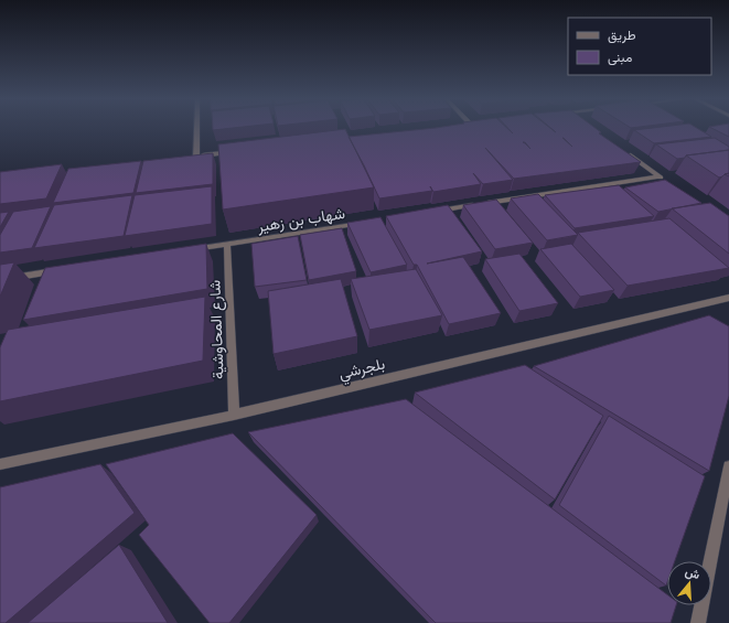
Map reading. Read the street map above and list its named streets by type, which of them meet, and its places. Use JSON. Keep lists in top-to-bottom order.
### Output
{
  "streets": {
    "street": ["شهاب بن زهير", "شارع المحاوشية", "بلجرشي"]
  },
  "crossings": [
    ["شهاب بن زهير", "شارع المحاوشية"],
    ["شارع المحاوشية", "بلجرشي"]
  ],
  "legend": ["طريق", "مبنى"],
  "north": "top"
}
